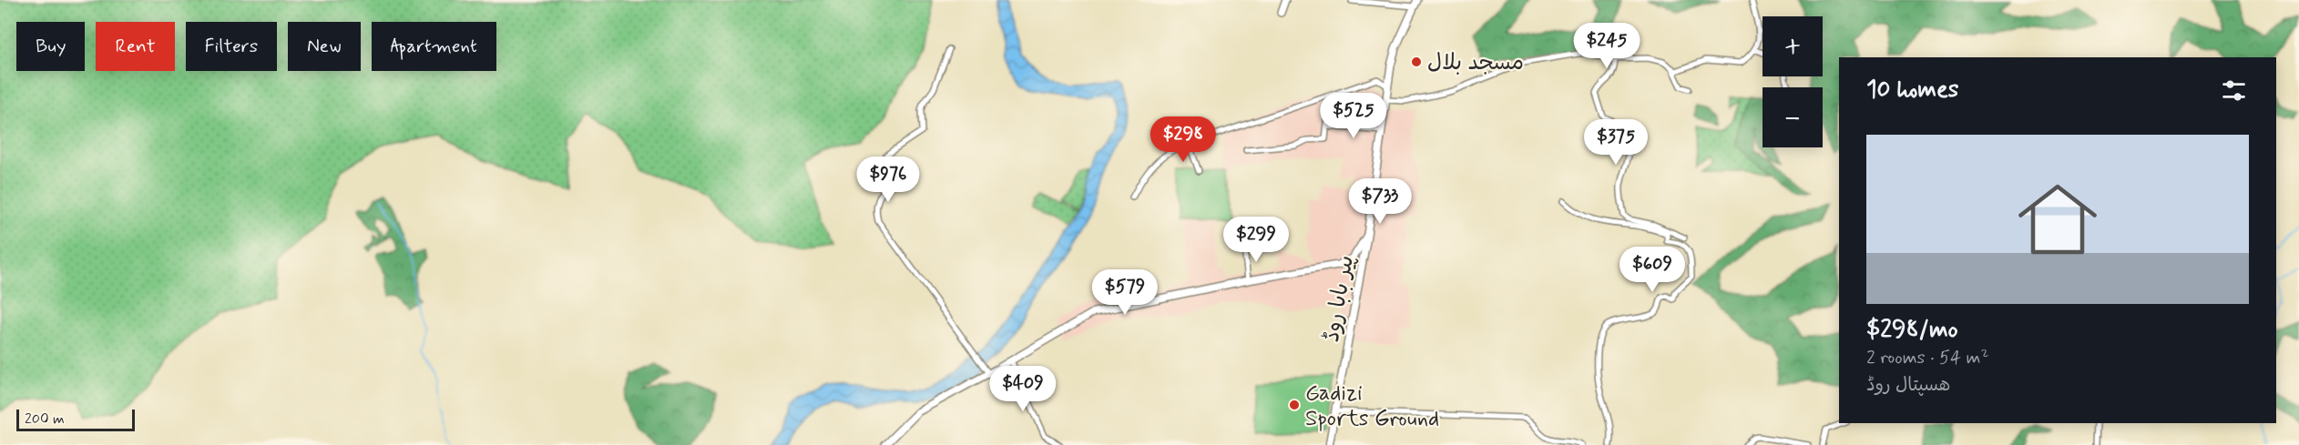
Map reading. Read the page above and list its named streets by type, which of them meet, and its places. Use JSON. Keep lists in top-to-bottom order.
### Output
{
  "streets": {
    "main road": ["پیر بابا روڈ"]
  },
  "places": ["مسجد بلال", "Gadizi Sports Ground"],
  "scale_bar": "200 m",
  "page": {
    "map_buttons": ["+", "−"],
    "chip": [
      "Buy",
      "Rent",
      "Filters",
      "New",
      "Apartment"
    ],
    "price": [
      "$245",
      "$525",
      "$298",
      "$375",
      "$976",
      "$733",
      "$299",
      "$609",
      "$579",
      "$409"
    ],
    "heading": "10 homes",
    "list": [
      {
        "name": "$298/mo",
        "note": "2 rooms · 54 m² · ھسپتال روڈ"
      }
    ],
    "scale": "200 m"
  }
}
